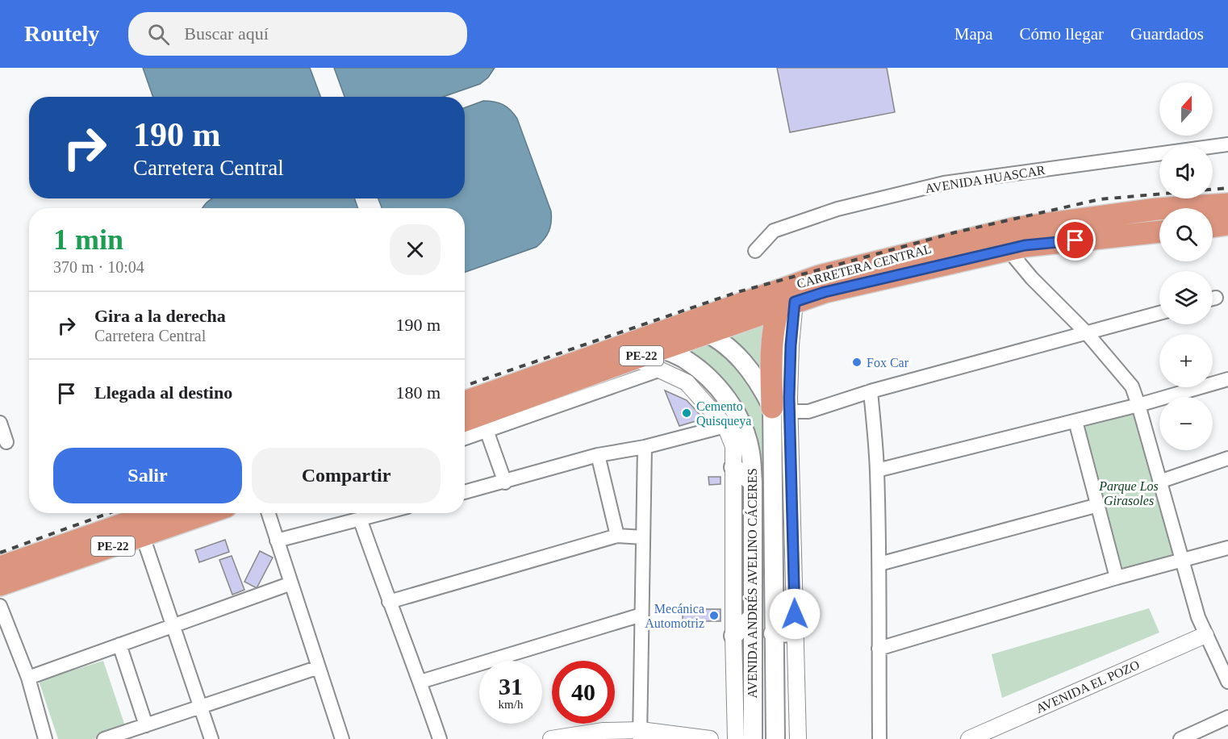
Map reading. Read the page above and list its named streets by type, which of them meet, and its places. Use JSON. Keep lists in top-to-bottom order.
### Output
{
  "streets": {
    "highway": ["CARRETERA CENTRAL", "PE-22"],
    "main road": ["AVENIDA ANDRÉS AVELINO CÁCERES"],
    "street": ["AVENIDA HUASCAR", "AVENIDA EL POZO"]
  },
  "crossings": [
    ["CARRETERA CENTRAL", "AVENIDA ANDRÉS AVELINO CÁCERES"]
  ],
  "parks": ["Parque Los Girasoles"],
  "places": ["Fox Car", "Cemento Quisqueya", "Mecánica Automotriz"],
  "north": "top",
  "page": {
    "header": "Routely",
    "search": "Buscar aquí",
    "nav": ["Mapa", "Cómo llegar", "Guardados"],
    "map_buttons": ["+", "−"],
    "turn": ["190 m", "Carretera Central"],
    "heading": ["1 min", "370 m · 10:04"],
    "list": [
      {
        "name": "Gira a la derecha",
        "note": "Carretera Central",
        "value": "190 m"
      },
      {
        "name": "Llegada al destino",
        "value": "180 m"
      }
    ],
    "buttons": ["Salir", "Compartir"],
    "speed": "31 km/h",
    "limit": "40"
  }
}
